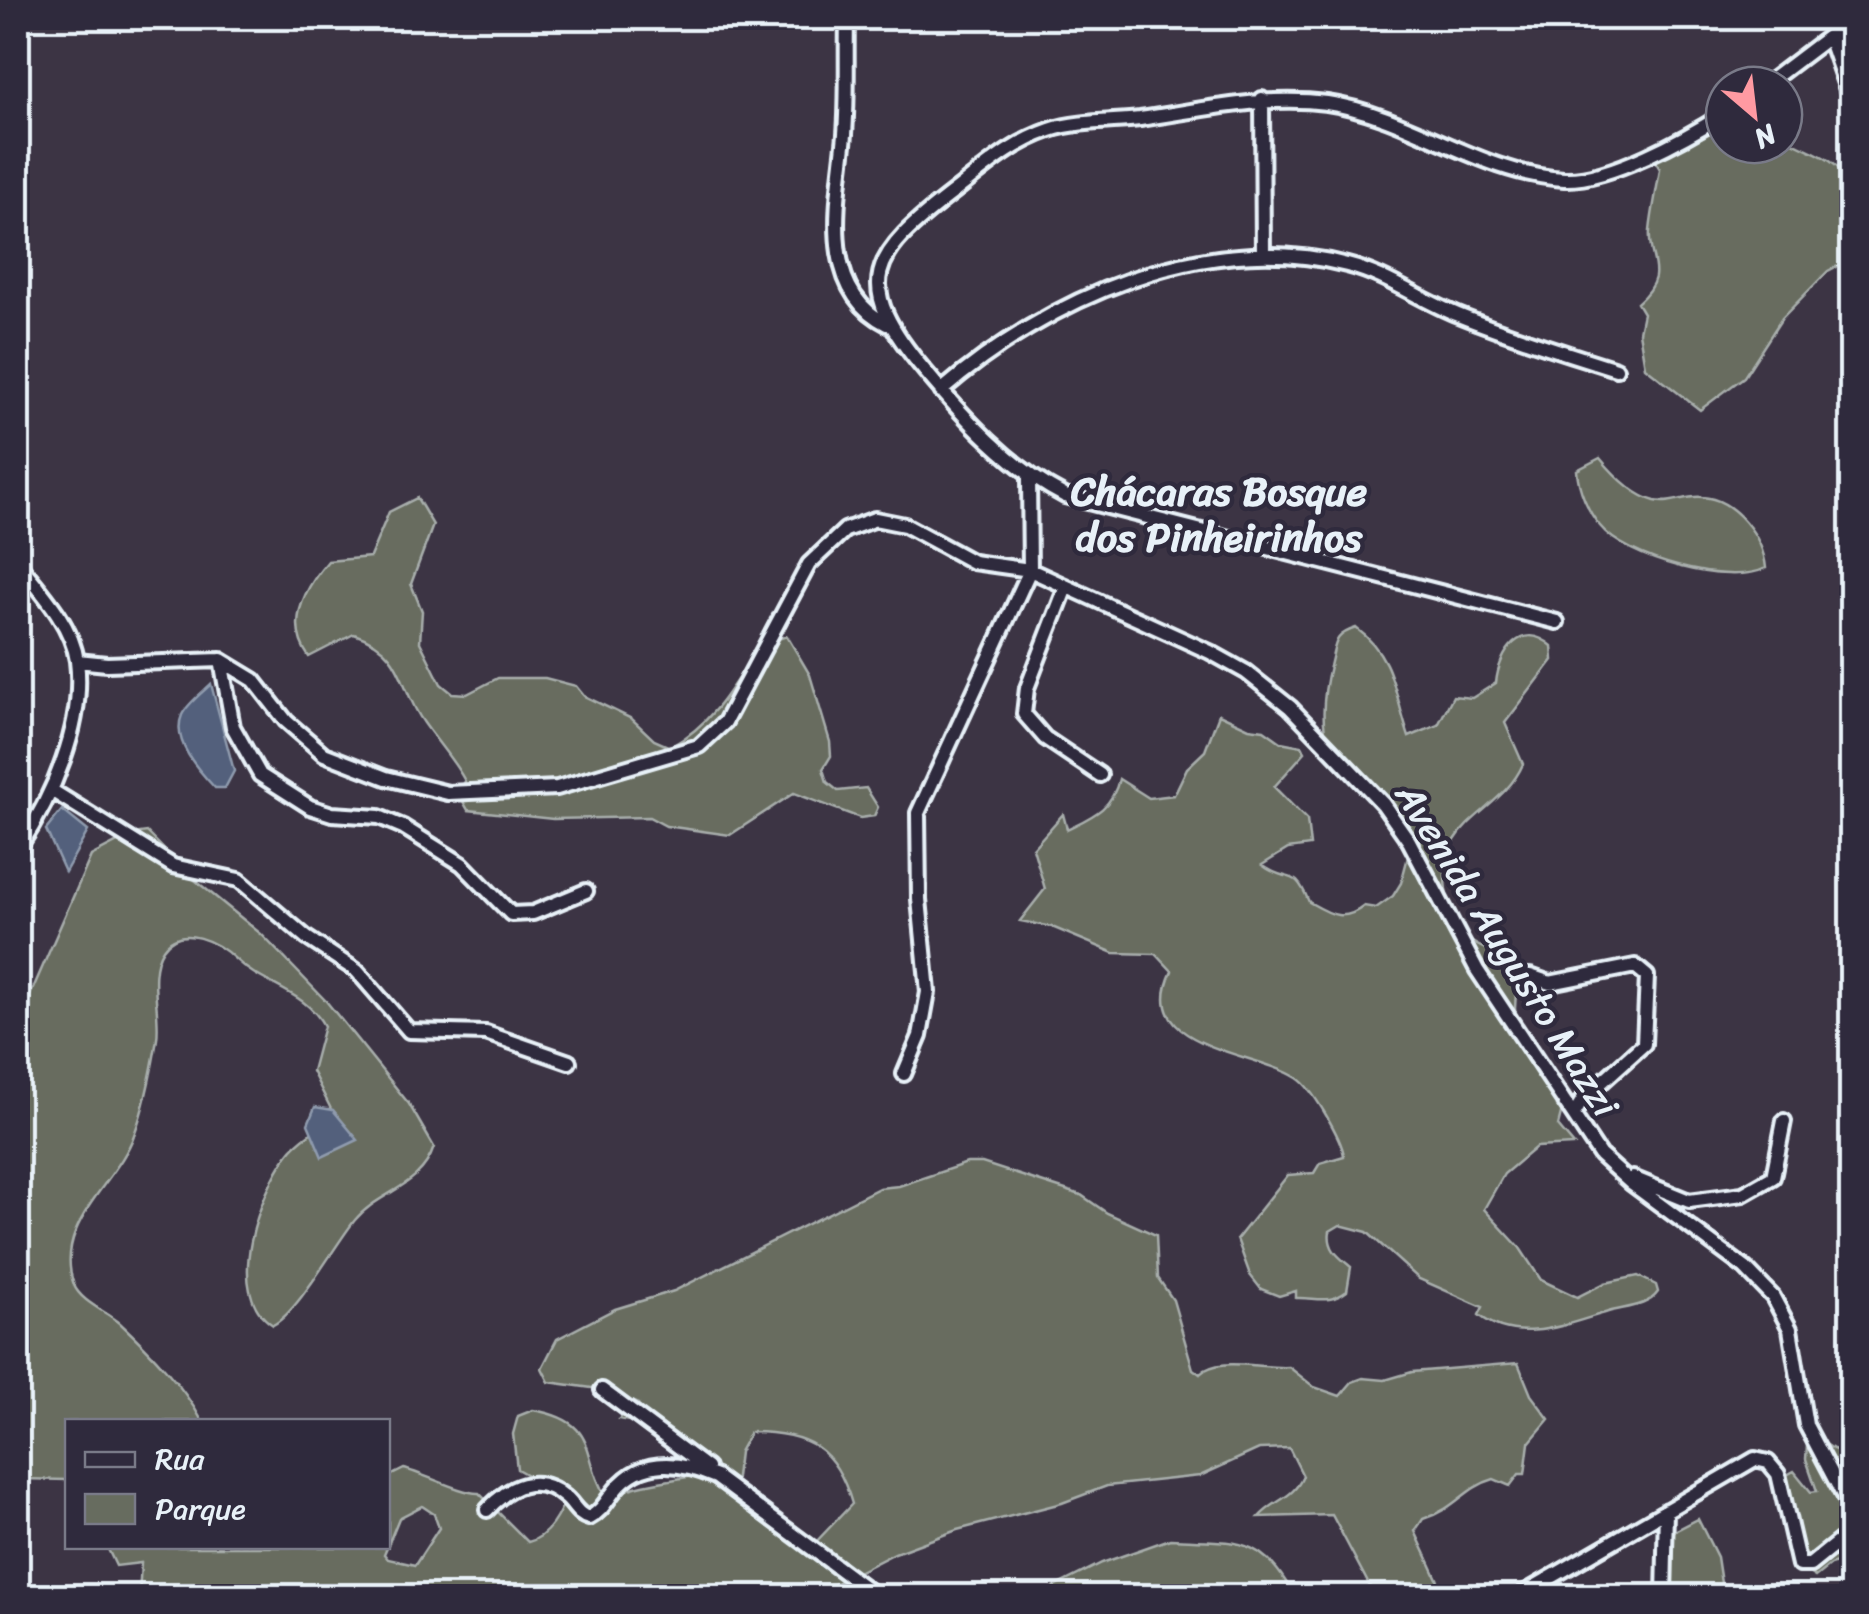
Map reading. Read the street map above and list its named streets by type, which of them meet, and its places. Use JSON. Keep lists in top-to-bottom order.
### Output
{
  "streets": {
    "street": ["Avenida Augusto Mazzi"]
  },
  "districts": ["Chácaras Bosque dos Pinheirinhos"],
  "legend": ["Rua", "Parque"],
  "north": "bottom right"
}
